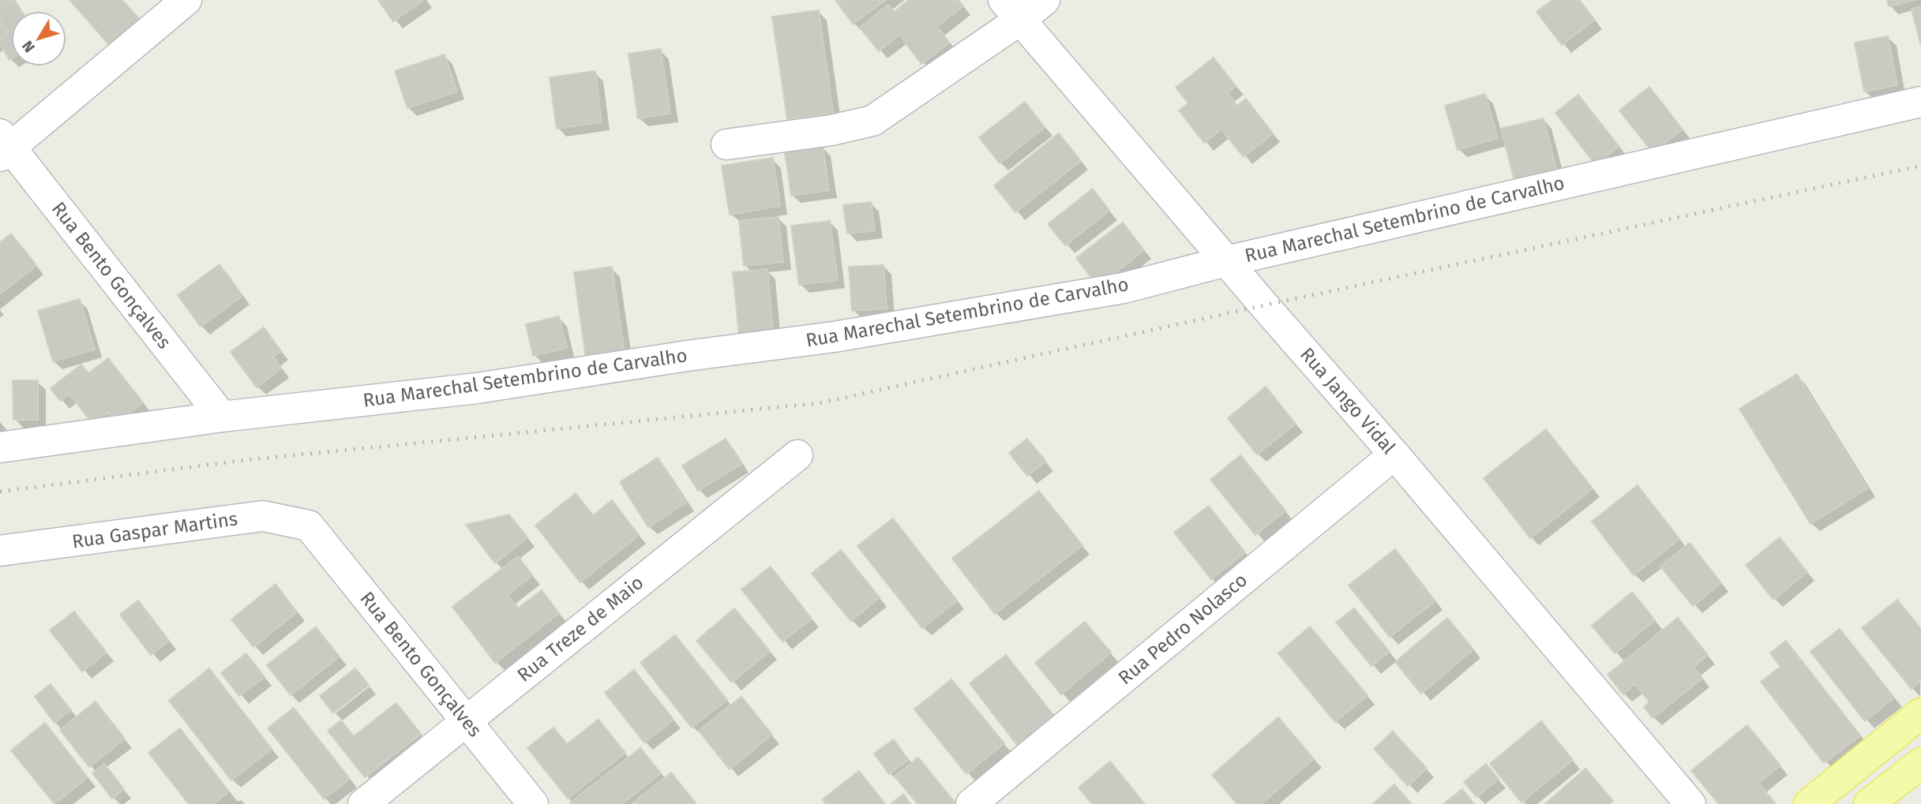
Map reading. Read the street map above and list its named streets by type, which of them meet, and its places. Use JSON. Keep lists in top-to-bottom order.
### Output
{
  "streets": {
    "street": [
      "Rua Marechal Setembrino de Carvalho",
      "Rua Bento Gonçalves",
      "Rua Jango Vidal",
      "Rua Gaspar Martins",
      "Rua Treze de Maio",
      "Rua Pedro Nolasco"
    ]
  },
  "crossings": [
    ["Rua Marechal Setembrino de Carvalho", "Rua Bento Gonçalves"],
    ["Rua Marechal Setembrino de Carvalho", "Rua Jango Vidal"],
    ["Rua Bento Gonçalves", "Rua Gaspar Martins"],
    ["Rua Bento Gonçalves", "Rua Treze de Maio"],
    ["Rua Jango Vidal", "Rua Pedro Nolasco"]
  ],
  "north": "bottom left"
}
